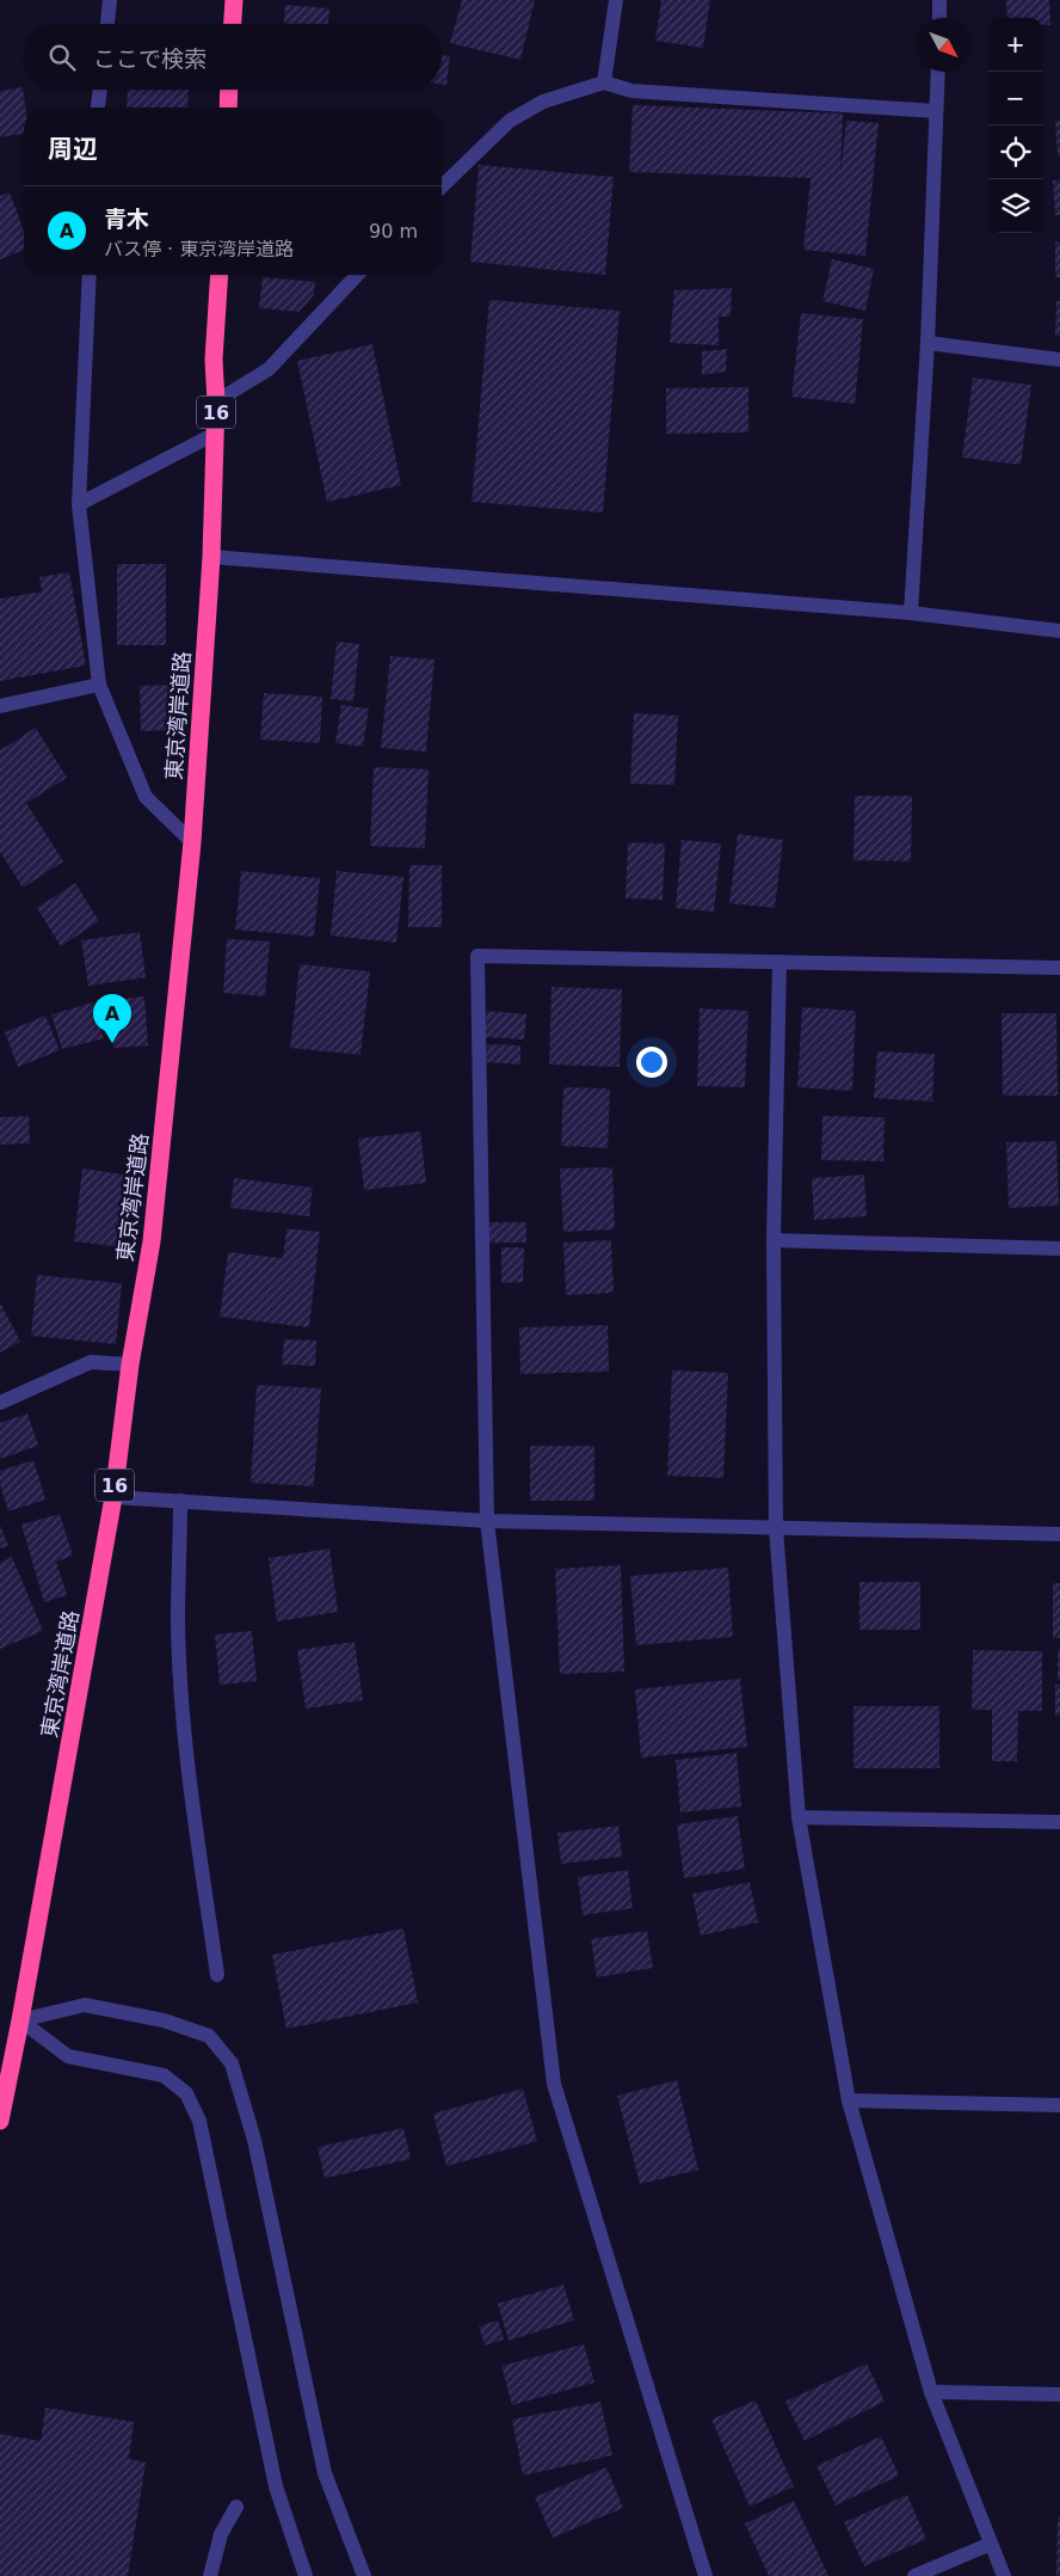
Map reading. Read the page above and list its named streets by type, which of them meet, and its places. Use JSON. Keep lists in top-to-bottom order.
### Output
{
  "streets": {
    "highway": ["16", "東京湾岸道路"]
  },
  "north": "bottom right",
  "page": {
    "map_buttons": ["+", "−"],
    "search": "ここで検索",
    "heading": "周辺",
    "list": [
      {
        "mark": "A",
        "name": "青木",
        "note": "バス停 · 東京湾岸道路",
        "value": "90 m"
      }
    ],
    "pins": "A"
  }
}
